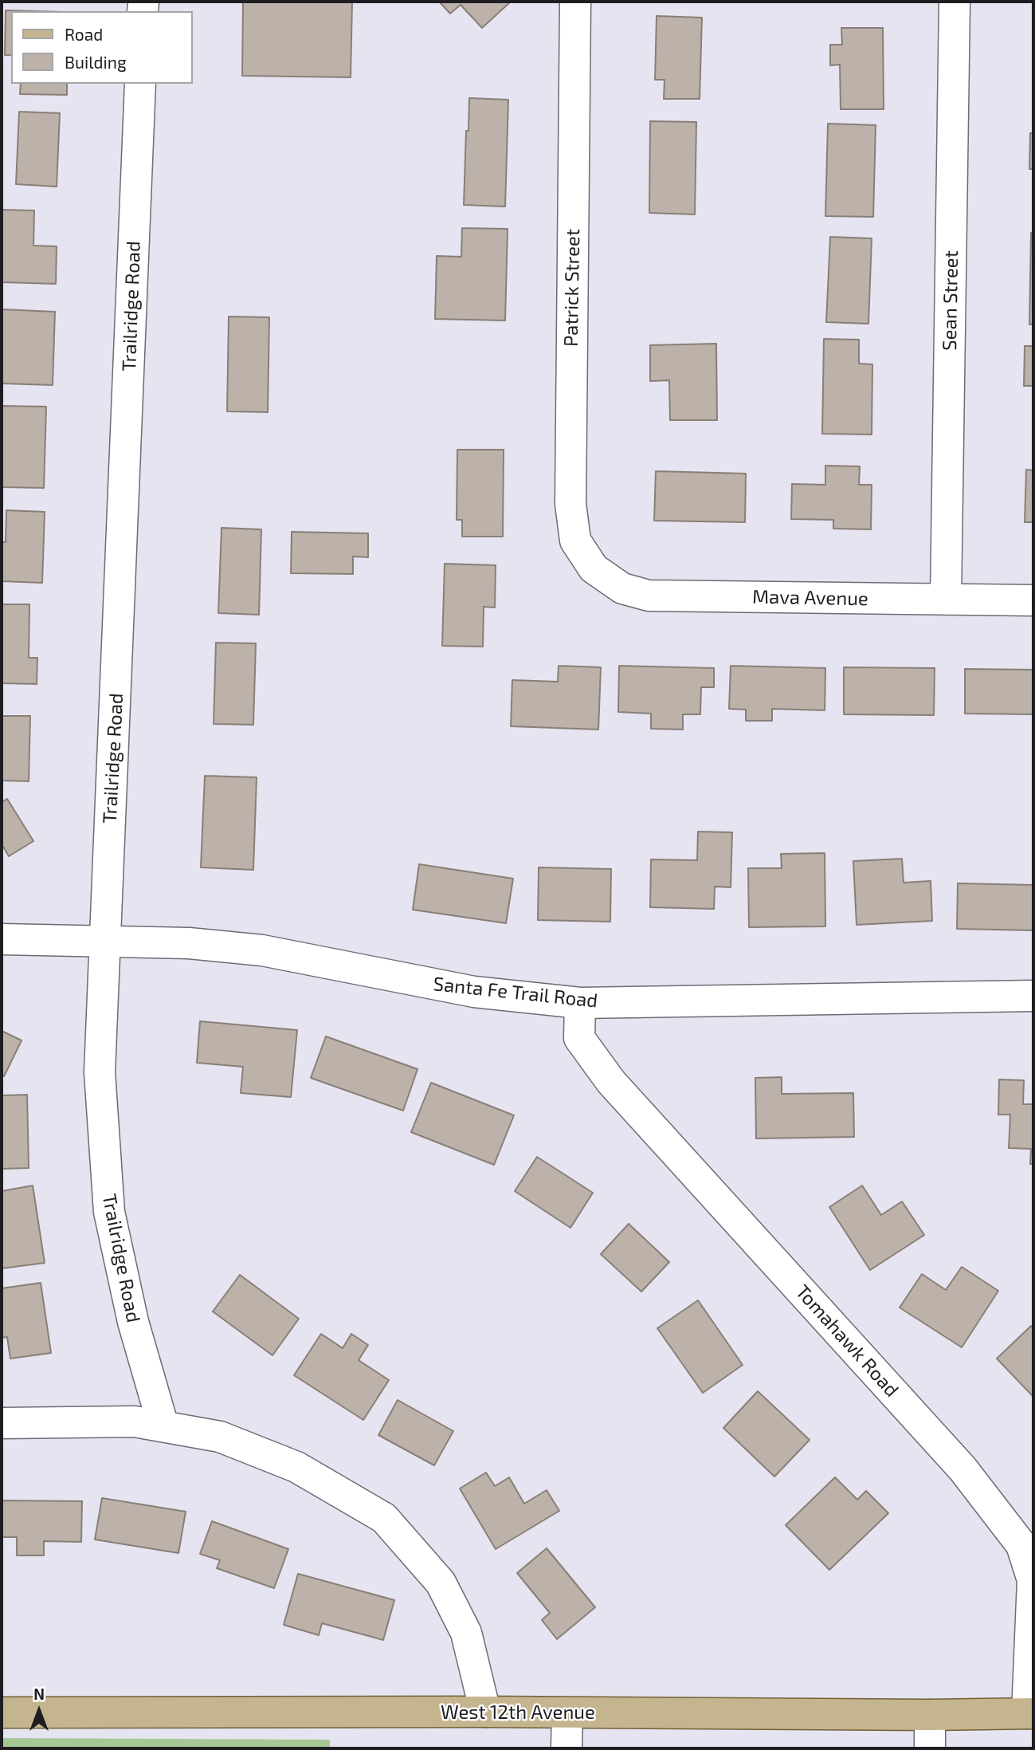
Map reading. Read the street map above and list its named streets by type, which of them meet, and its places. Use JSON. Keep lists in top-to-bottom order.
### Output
{
  "streets": {
    "main road": ["West 12th Avenue"],
    "street": [
      "Patrick Street",
      "Sean Street",
      "Trailridge Road",
      "Mava Avenue",
      "Santa Fe Trail Road",
      "Tomahawk Road"
    ]
  },
  "crossings": [
    ["Patrick Street", "Mava Avenue"],
    ["Sean Street", "Mava Avenue"],
    ["Trailridge Road", "Santa Fe Trail Road"],
    ["Santa Fe Trail Road", "Tomahawk Road"],
    ["Tomahawk Road", "West 12th Avenue"]
  ],
  "legend": ["Road", "Building"],
  "north": "top"
}
